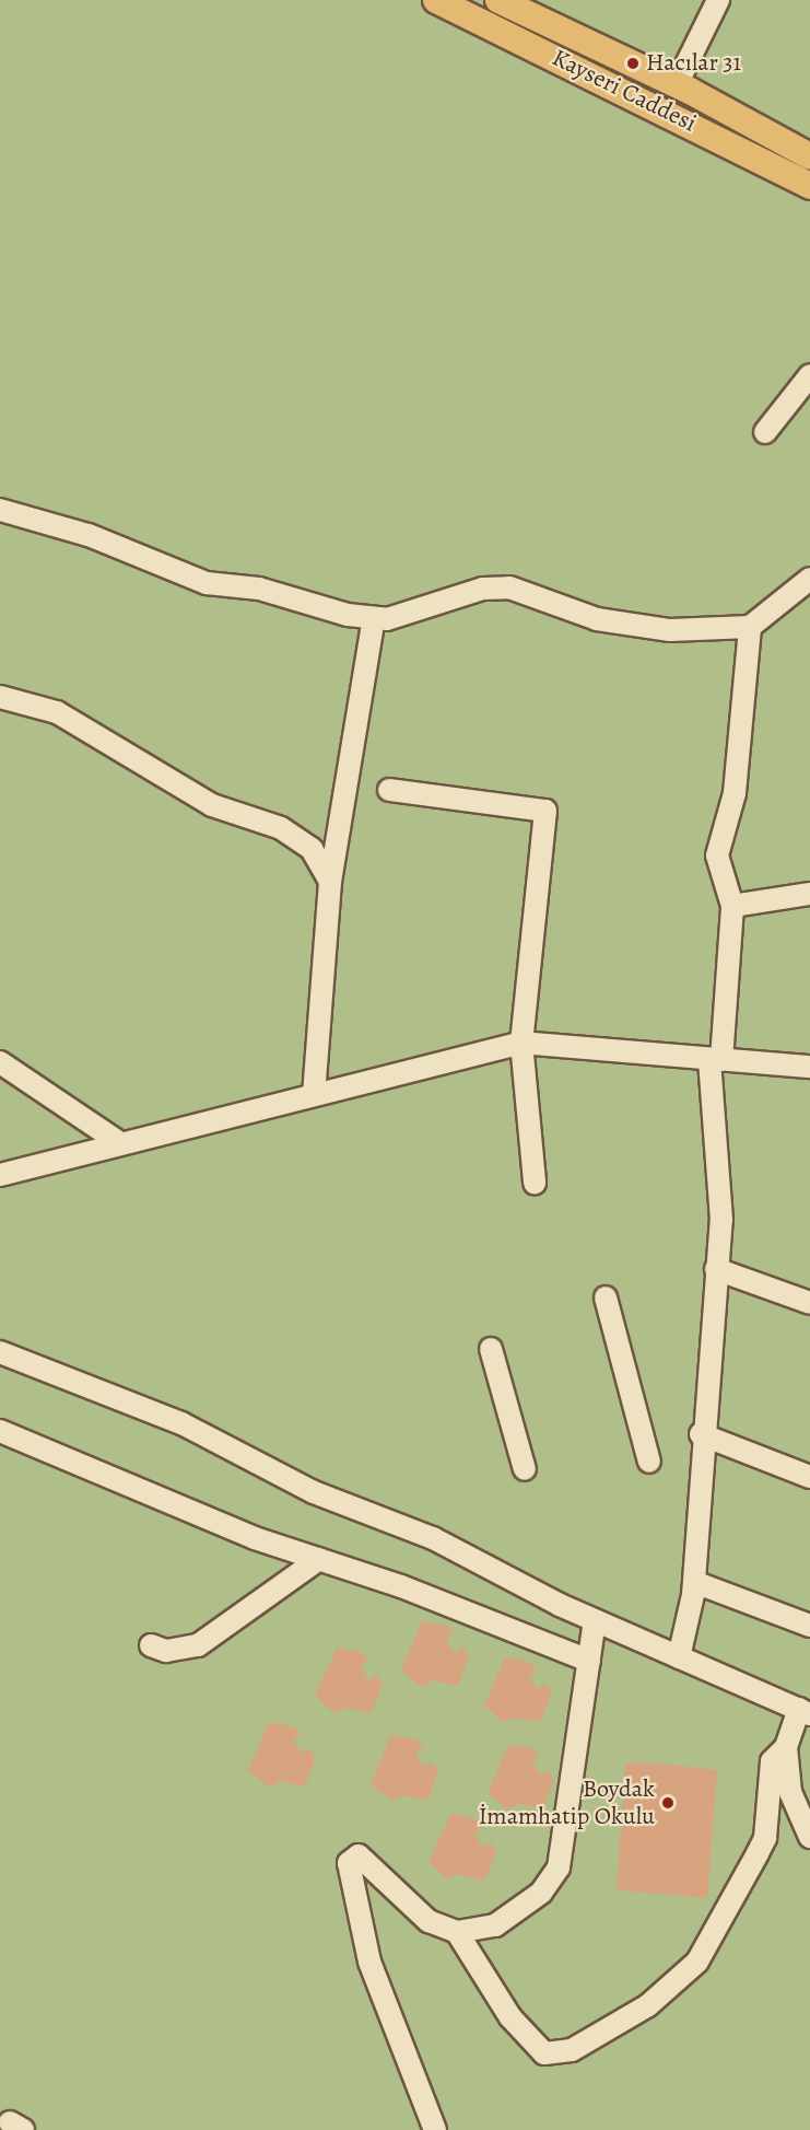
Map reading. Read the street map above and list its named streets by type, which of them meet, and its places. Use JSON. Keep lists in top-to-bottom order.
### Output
{
  "streets": {
    "main road": ["Kayseri Caddesi"]
  },
  "places": ["Hacılar 31", "Boydak İmamhatip Okulu"]
}
